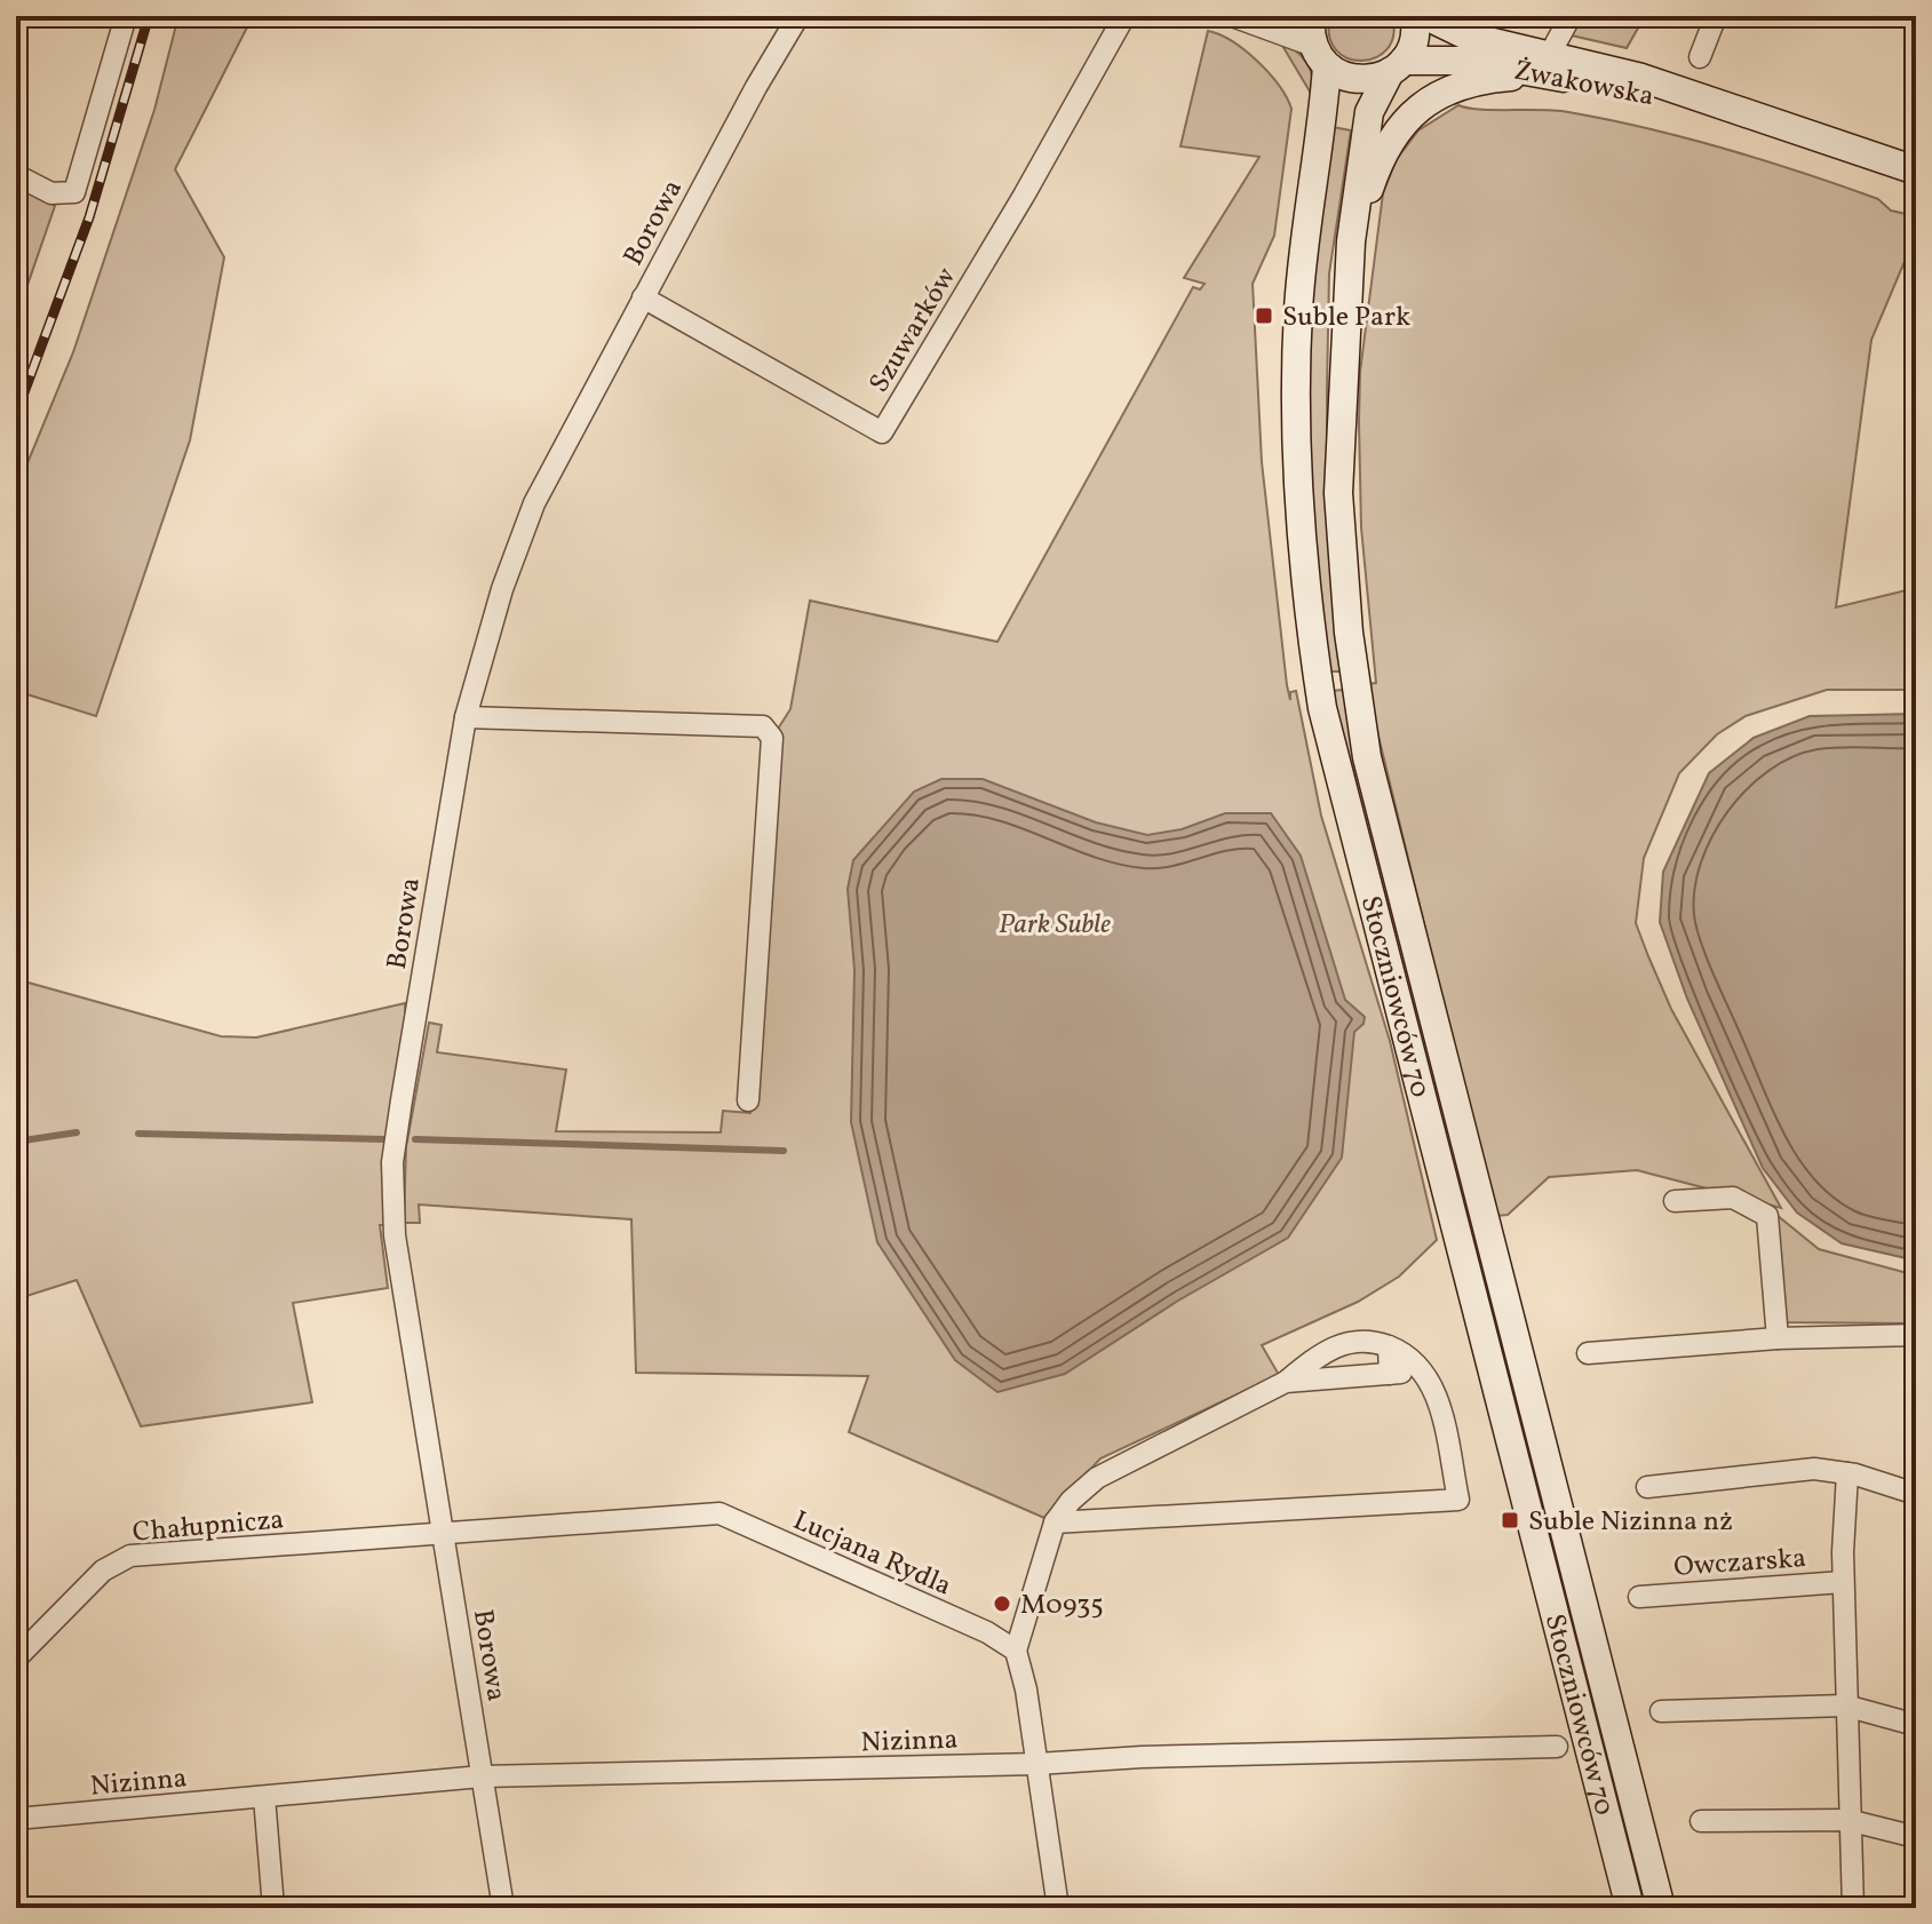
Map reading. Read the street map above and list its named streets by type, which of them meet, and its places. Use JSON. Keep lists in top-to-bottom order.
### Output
{
  "streets": {
    "street": [
      "Żwakowska",
      "Borowa",
      "Szuwarków",
      "Stoczniowców 70",
      "Chałupnicza",
      "Lucjana Rydla",
      "Owczarska",
      "Nizinna"
    ]
  },
  "crossings": [
    ["Żwakowska", "Stoczniowców 70"],
    ["Borowa", "Szuwarków"],
    ["Borowa", "Chałupnicza"],
    ["Borowa", "Lucjana Rydla"],
    ["Borowa", "Nizinna"],
    ["Chałupnicza", "Lucjana Rydla"]
  ],
  "parks": ["Park Suble"],
  "places": {
    "transit": ["Suble Park", "Suble Nizinna nż"],
    "other": ["M0935"]
  }
}
